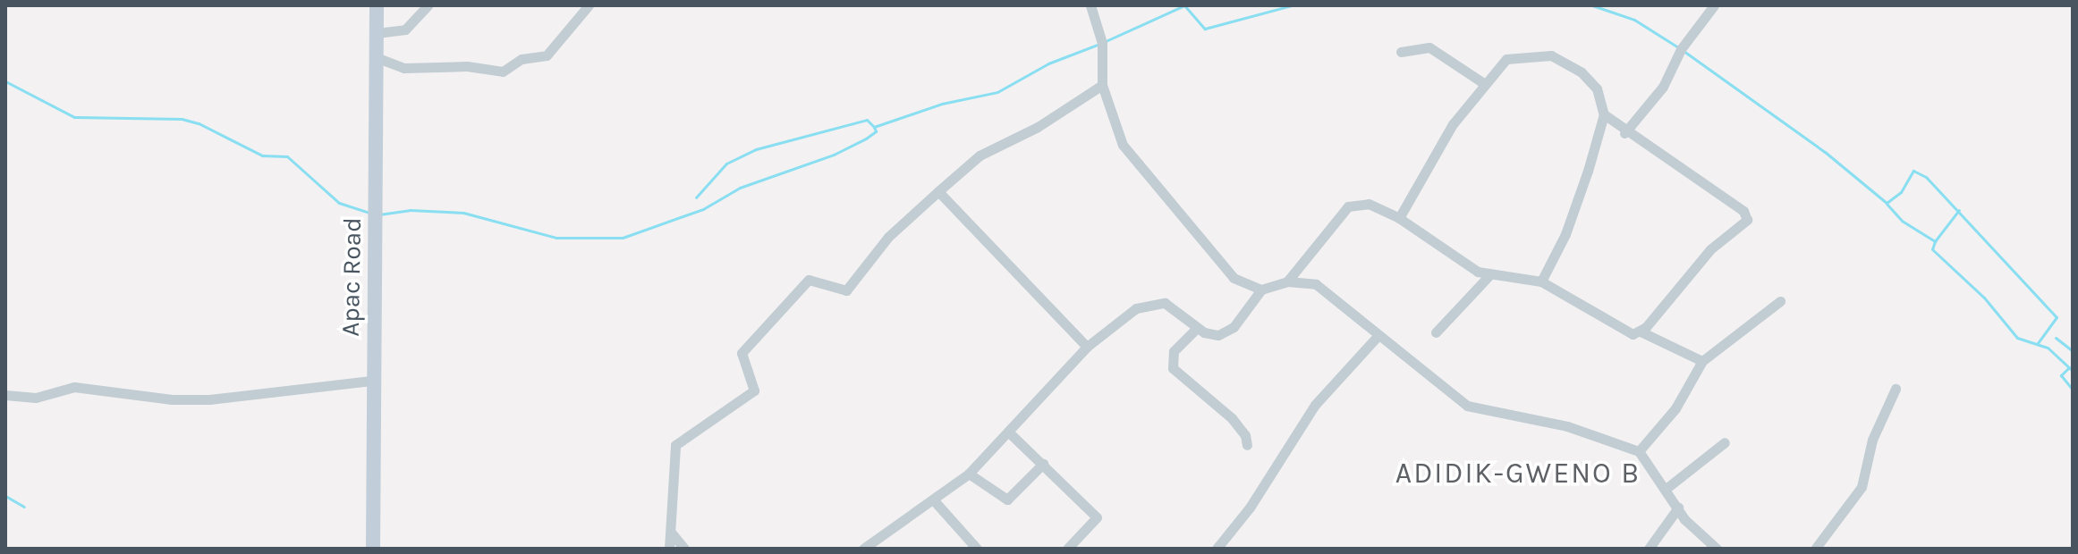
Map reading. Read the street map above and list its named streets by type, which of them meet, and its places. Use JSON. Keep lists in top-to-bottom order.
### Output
{
  "streets": {
    "main road": ["Apac Road"]
  },
  "districts": ["ADIDIK-GWENO B"]
}
